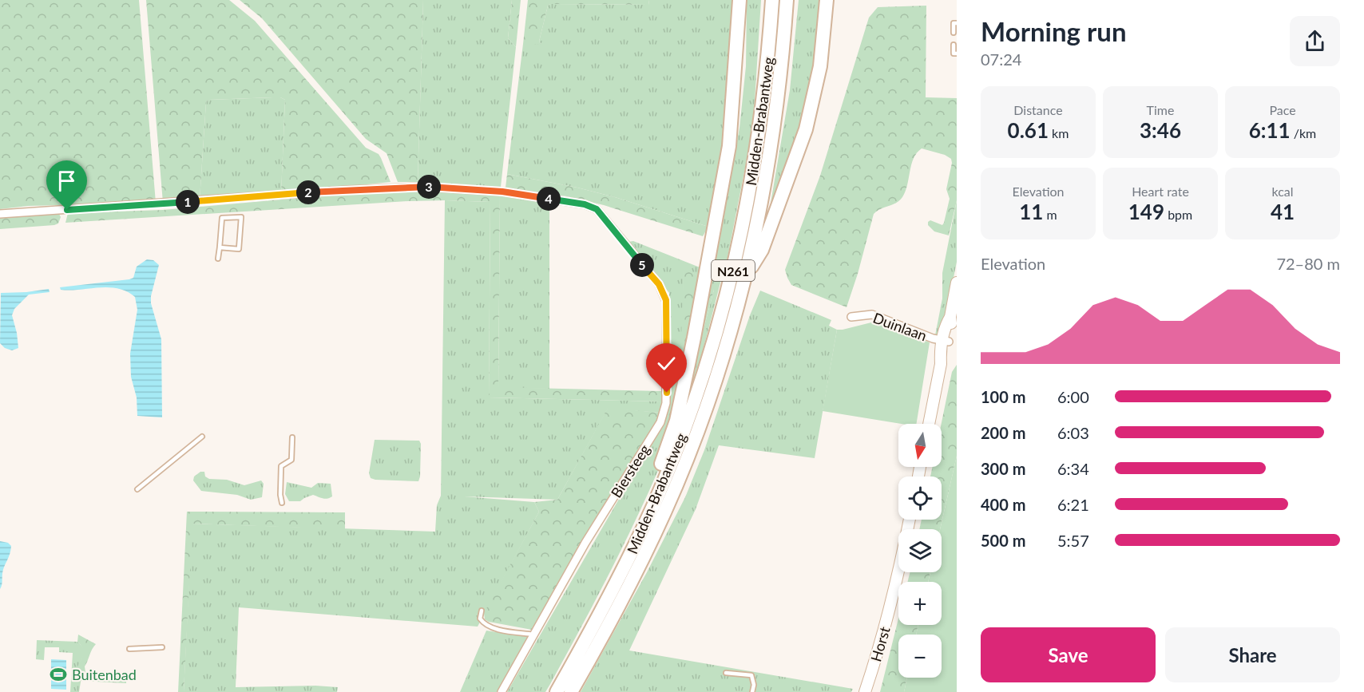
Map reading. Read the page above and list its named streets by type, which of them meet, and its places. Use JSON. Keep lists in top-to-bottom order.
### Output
{
  "streets": {
    "highway": ["Midden-Brabantweg", "N261"],
    "street": ["Duinlaan", "Biersteeg", "Horst"]
  },
  "crossings": [
    ["Midden-Brabantweg", "N261"]
  ],
  "places": {
    "sports": ["Buitenbad"]
  },
  "north": "bottom",
  "page": {
    "heading": ["Morning run", "07:24"],
    "stats": [
      ["Distance", "0.61 km"],
      ["Time", "3:46"],
      ["Pace", "6:11 /km"],
      ["Elevation", "11 m"],
      ["Heart rate", "149 bpm"],
      ["kcal", "41"]
    ],
    "pins": [
      "3",
      "2",
      "4",
      "1",
      "5"
    ],
    "chart": ["Elevation", "72–80 m"],
    "list": [
      {
        "name": "100 m",
        "note": "6:00"
      },
      {
        "name": "200 m",
        "note": "6:03"
      },
      {
        "name": "300 m",
        "note": "6:34"
      },
      {
        "name": "400 m",
        "note": "6:21"
      },
      {
        "name": "500 m",
        "note": "5:57"
      }
    ],
    "map_buttons": ["+", "−"],
    "buttons": ["Save", "Share"]
  }
}
